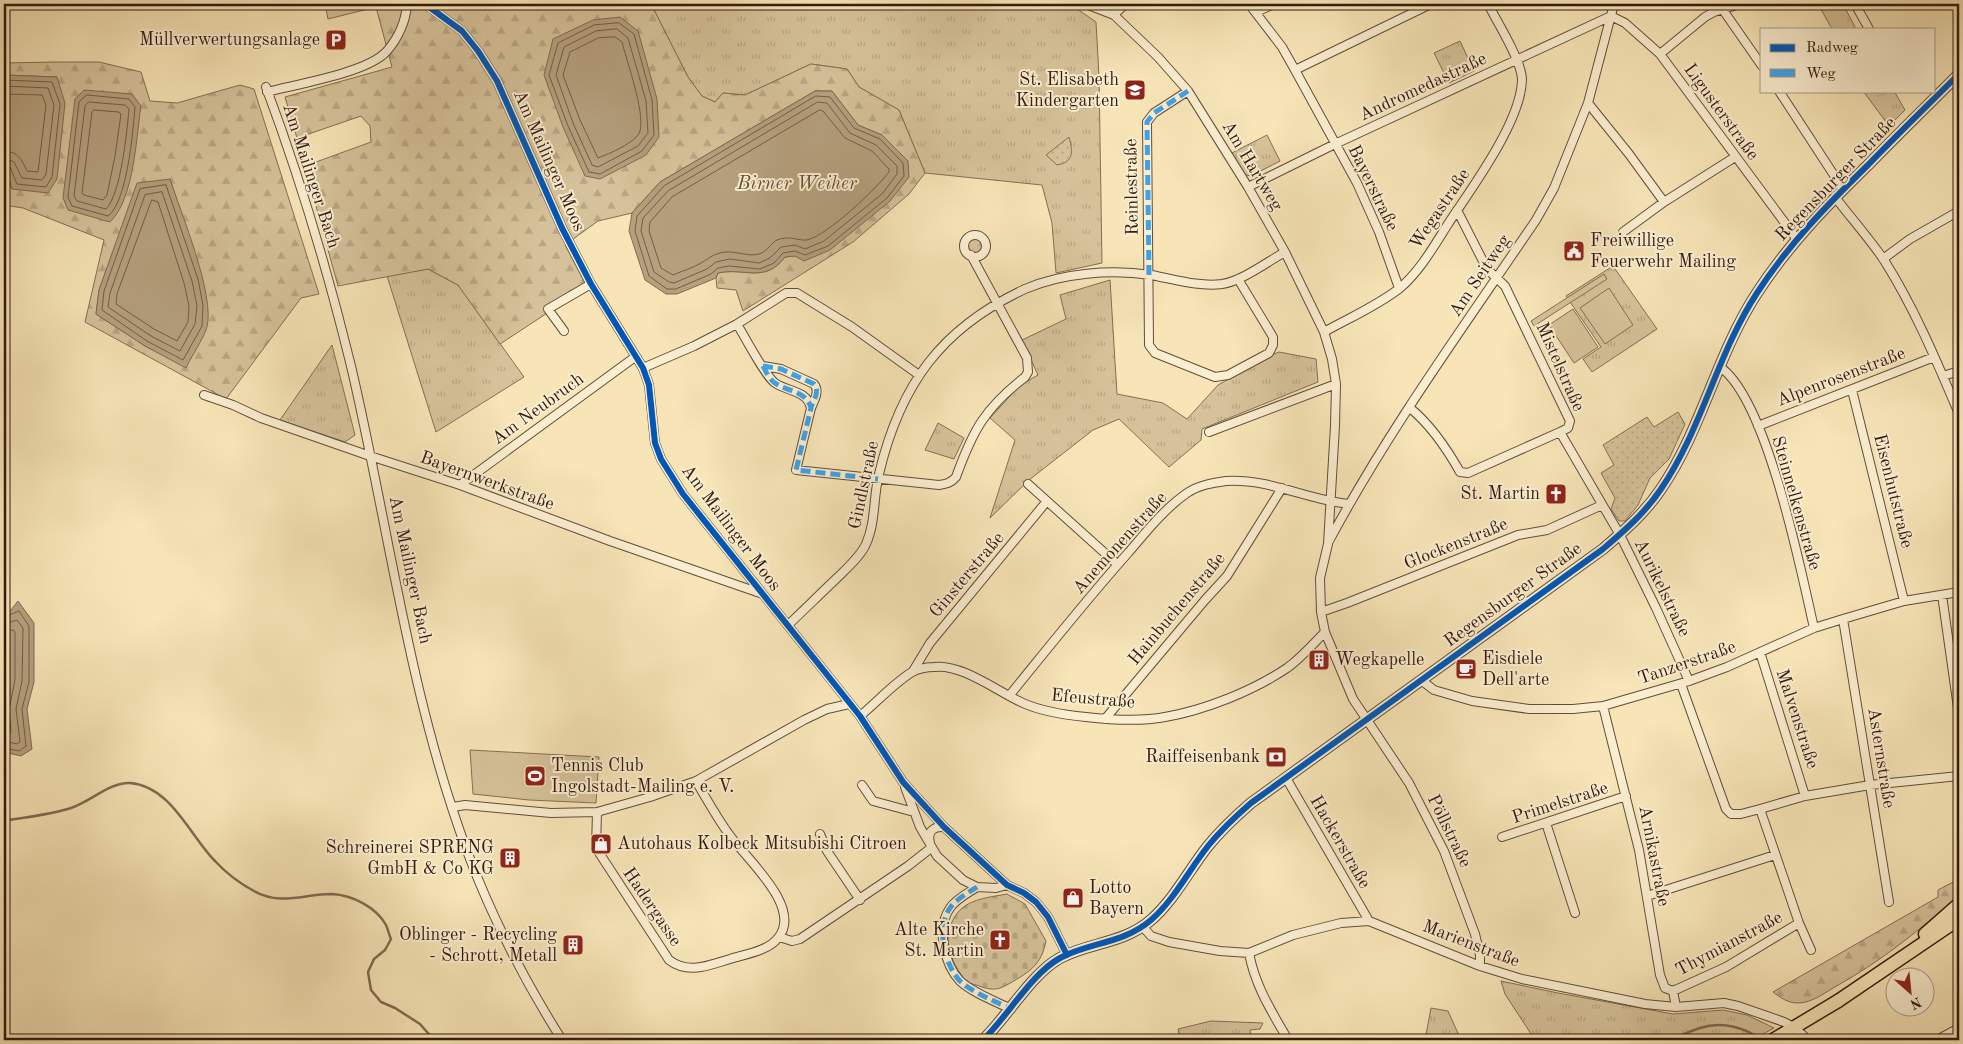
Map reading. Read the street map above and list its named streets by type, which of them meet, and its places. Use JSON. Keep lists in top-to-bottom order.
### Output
{
  "streets": {
    "street": [
      "Andromedastraße",
      "Ligusterstraße",
      "Am Mailinger Moos",
      "Am Hartweg",
      "Am Mailinger Bach",
      "Regensburger Straße",
      "Reinlestraße",
      "Bayerstraße",
      "Wegastraße",
      "Am Seitweg",
      "Mistelstraße",
      "Alpenrosenstraße",
      "Am Neubruch",
      "Bayernwerkstraße",
      "Gindlstraße",
      "Eisenhutstraße",
      "Steinnelkenstraße",
      "Anemonenstraße",
      "Glockenstraße",
      "Ginsterstraße",
      "Aurikelstraße",
      "Hainbuchenstraße",
      "Tanzerstraße",
      "Efeustraße",
      "Malvenstraße",
      "Asternstraße",
      "Primelstraße",
      "Pöllstraße",
      "Hackerstraße",
      "Arnikastraße",
      "Hadergasse",
      "Marienstraße",
      "Thymianstraße"
    ]
  },
  "crossings": [
    ["Andromedastraße", "Ligusterstraße"],
    ["Andromedastraße", "Am Hartweg"],
    ["Andromedastraße", "Bayerstraße"],
    ["Andromedastraße", "Wegastraße"],
    ["Andromedastraße", "Am Seitweg"],
    ["Ligusterstraße", "Regensburger Straße"],
    ["Ligusterstraße", "Am Seitweg"],
    ["Am Mailinger Moos", "Regensburger Straße"],
    ["Am Mailinger Moos", "Am Neubruch"],
    ["Am Mailinger Moos", "Bayernwerkstraße"],
    ["Am Mailinger Moos", "Gindlstraße"],
    ["Am Mailinger Moos", "Efeustraße"],
    ["Am Hartweg", "Regensburger Straße"],
    ["Am Hartweg", "Reinlestraße"],
    ["Am Hartweg", "Wegastraße"],
    ["Am Hartweg", "Am Seitweg"],
    ["Am Hartweg", "Gindlstraße"],
    ["Am Hartweg", "Anemonenstraße"],
    ["Am Hartweg", "Glockenstraße"],
    ["Am Hartweg", "Efeustraße"],
    ["Am Hartweg", "Pöllstraße"],
    ["Am Mailinger Bach", "Bayernwerkstraße"],
    ["Regensburger Straße", "Mistelstraße"],
    ["Regensburger Straße", "Steinnelkenstraße"],
    ["Regensburger Straße", "Aurikelstraße"],
    ["Regensburger Straße", "Tanzerstraße"],
    ["Regensburger Straße", "Pöllstraße"],
    ["Regensburger Straße", "Hackerstraße"],
    ["Regensburger Straße", "Marienstraße"],
    ["Reinlestraße", "Gindlstraße"],
    ["Bayerstraße", "Wegastraße"],
    ["Wegastraße", "Mistelstraße"],
    ["Am Seitweg", "Mistelstraße"],
    ["Am Seitweg", "Anemonenstraße"],
    ["Mistelstraße", "Glockenstraße"],
    ["Mistelstraße", "Aurikelstraße"],
    ["Alpenrosenstraße", "Eisenhutstraße"],
    ["Alpenrosenstraße", "Steinnelkenstraße"],
    ["Am Neubruch", "Bayernwerkstraße"],
    ["Eisenhutstraße", "Tanzerstraße"],
    ["Steinnelkenstraße", "Tanzerstraße"],
    ["Anemonenstraße", "Hainbuchenstraße"],
    ["Anemonenstraße", "Efeustraße"],
    ["Ginsterstraße", "Efeustraße"],
    ["Aurikelstraße", "Tanzerstraße"],
    ["Hainbuchenstraße", "Efeustraße"],
    ["Tanzerstraße", "Malvenstraße"],
    ["Tanzerstraße", "Asternstraße"],
    ["Tanzerstraße", "Arnikastraße"],
    ["Primelstraße", "Arnikastraße"],
    ["Pöllstraße", "Marienstraße"],
    ["Hackerstraße", "Marienstraße"],
    ["Arnikastraße", "Marienstraße"],
    ["Arnikastraße", "Thymianstraße"]
  ],
  "water": ["Birner Weiher"],
  "places": {
    "parking": ["Müllverwertungsanlage"],
    "school or university": ["St. Elisabeth Kindergarten"],
    "public building": ["Freiwillige Feuerwehr Mailing"],
    "church": ["St. Martin", "Alte Kirche St. Martin"],
    "building": ["Wegkapelle", "Schreinerei SPRENG GmbH & Co KG", "Oblinger - Recycling - Schrott, Metall"],
    "cafe": ["Eisdiele Dell'arte"],
    "bank": ["Raiffeisenbank"],
    "sports": ["Tennis Club Ingolstadt-Mailing e. V."],
    "shop": ["Autohaus Kolbeck Mitsubishi Citroen", "Lotto Bayern"]
  },
  "legend": ["Radweg", "Weg"],
  "north": "bottom right"
}
